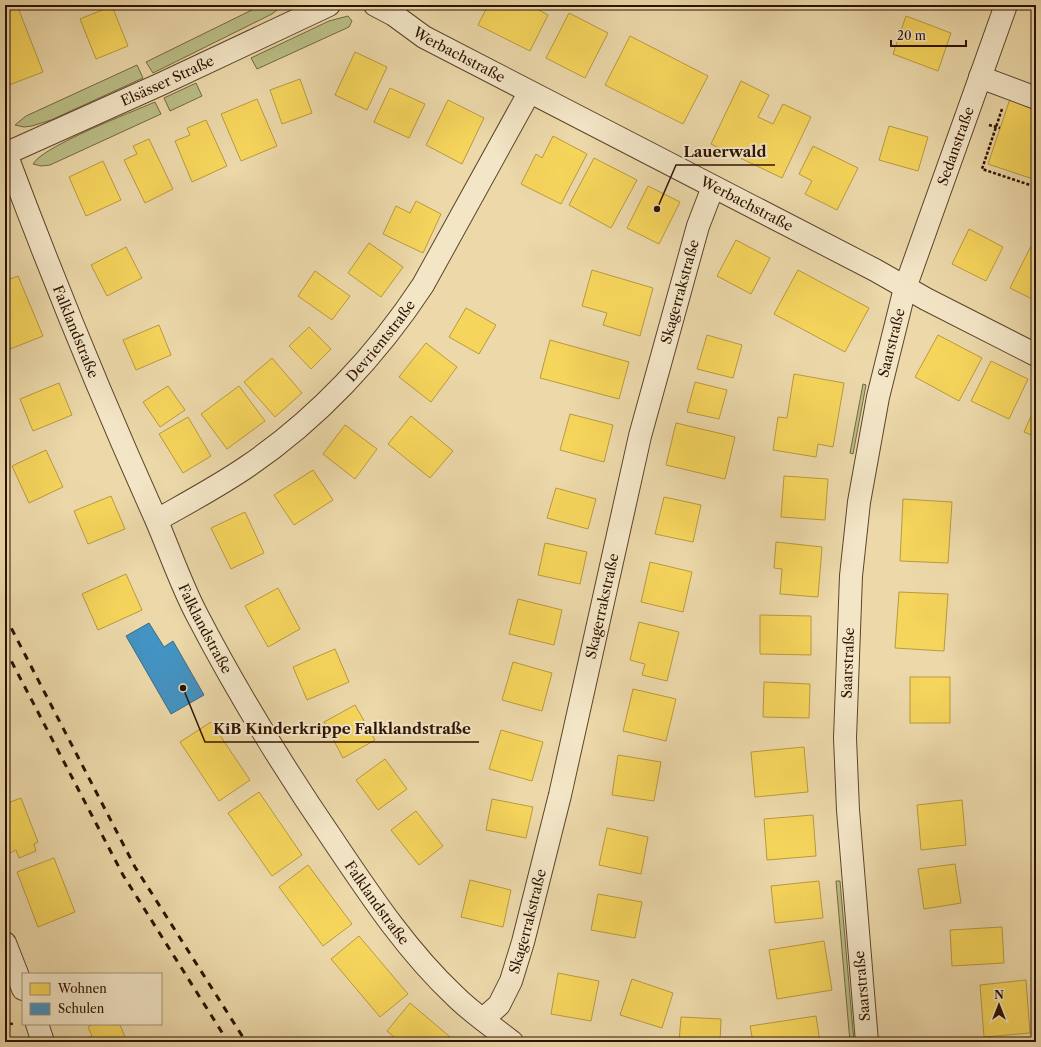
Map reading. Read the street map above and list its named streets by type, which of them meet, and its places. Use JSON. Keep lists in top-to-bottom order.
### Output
{
  "streets": {
    "street": [
      "Werbachstraße",
      "Elsässer Straße",
      "Sedanstraße",
      "Skagerrakstraße",
      "Falklandstraße",
      "Devrientstraße",
      "Saarstraße"
    ]
  },
  "crossings": [
    ["Werbachstraße", "Sedanstraße"],
    ["Werbachstraße", "Skagerrakstraße"],
    ["Werbachstraße", "Devrientstraße"],
    ["Werbachstraße", "Saarstraße"],
    ["Elsässer Straße", "Falklandstraße"],
    ["Sedanstraße", "Saarstraße"],
    ["Skagerrakstraße", "Falklandstraße"],
    ["Falklandstraße", "Devrientstraße"]
  ],
  "places": ["Lauerwald", "KiB Kinderkrippe Falklandstraße"],
  "legend": ["Wohnen", "Schulen"],
  "scale_bar": "20 m",
  "north": "top"
}
